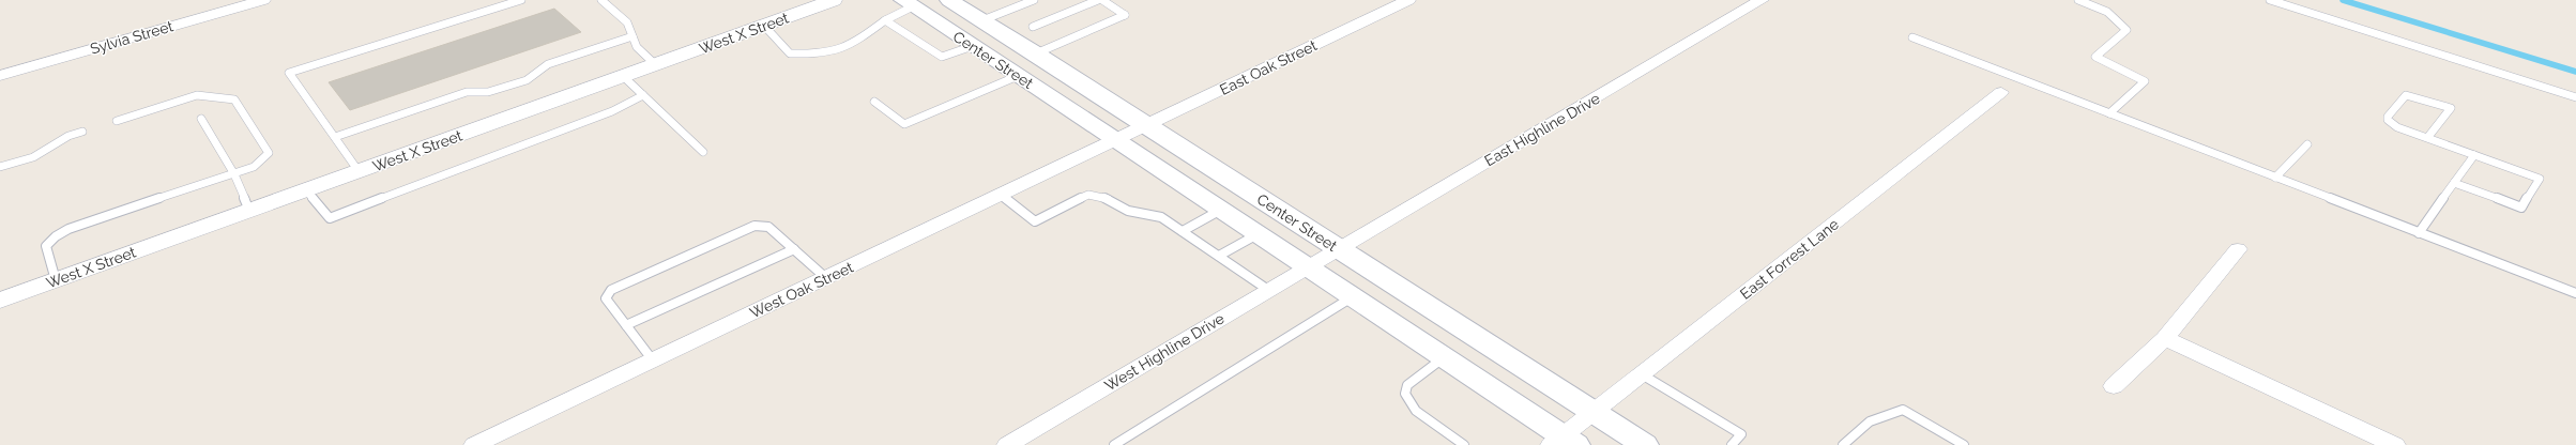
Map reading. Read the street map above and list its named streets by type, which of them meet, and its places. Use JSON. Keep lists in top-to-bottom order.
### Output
{
  "streets": {
    "main road": ["Center Street"],
    "street": [
      "West X Street",
      "Sylvia Street",
      "East Oak Street",
      "East Highline Drive",
      "East Forrest Lane",
      "West Oak Street",
      "West Highline Drive"
    ]
  },
  "crossings": [
    ["Center Street", "East Oak Street"],
    ["Center Street", "East Highline Drive"],
    ["Center Street", "East Forrest Lane"],
    ["Center Street", "West Oak Street"],
    ["Center Street", "West Highline Drive"],
    ["East Oak Street", "West Oak Street"],
    ["East Highline Drive", "West Highline Drive"]
  ]
}
